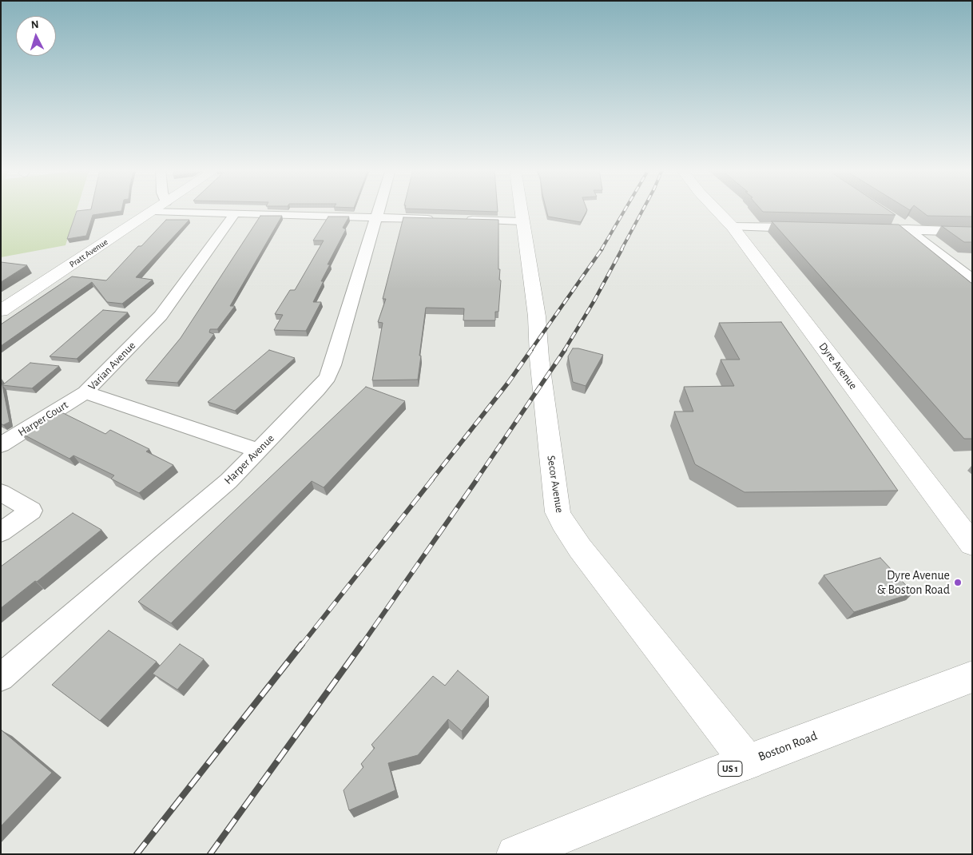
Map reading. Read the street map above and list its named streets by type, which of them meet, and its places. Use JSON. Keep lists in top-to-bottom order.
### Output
{
  "streets": {
    "street": [
      "Pratt Avenue",
      "Varian Avenue",
      "Dyre Avenue",
      "Harper Court",
      "Harper Avenue",
      "Secor Avenue",
      "Boston Road",
      "US 1"
    ]
  },
  "crossings": [
    ["Varian Avenue", "Harper Court"],
    ["Varian Avenue", "Harper Avenue"],
    ["Secor Avenue", "Boston Road"]
  ],
  "places": ["Dyre Avenue & Boston Road"],
  "north": "top"
}
